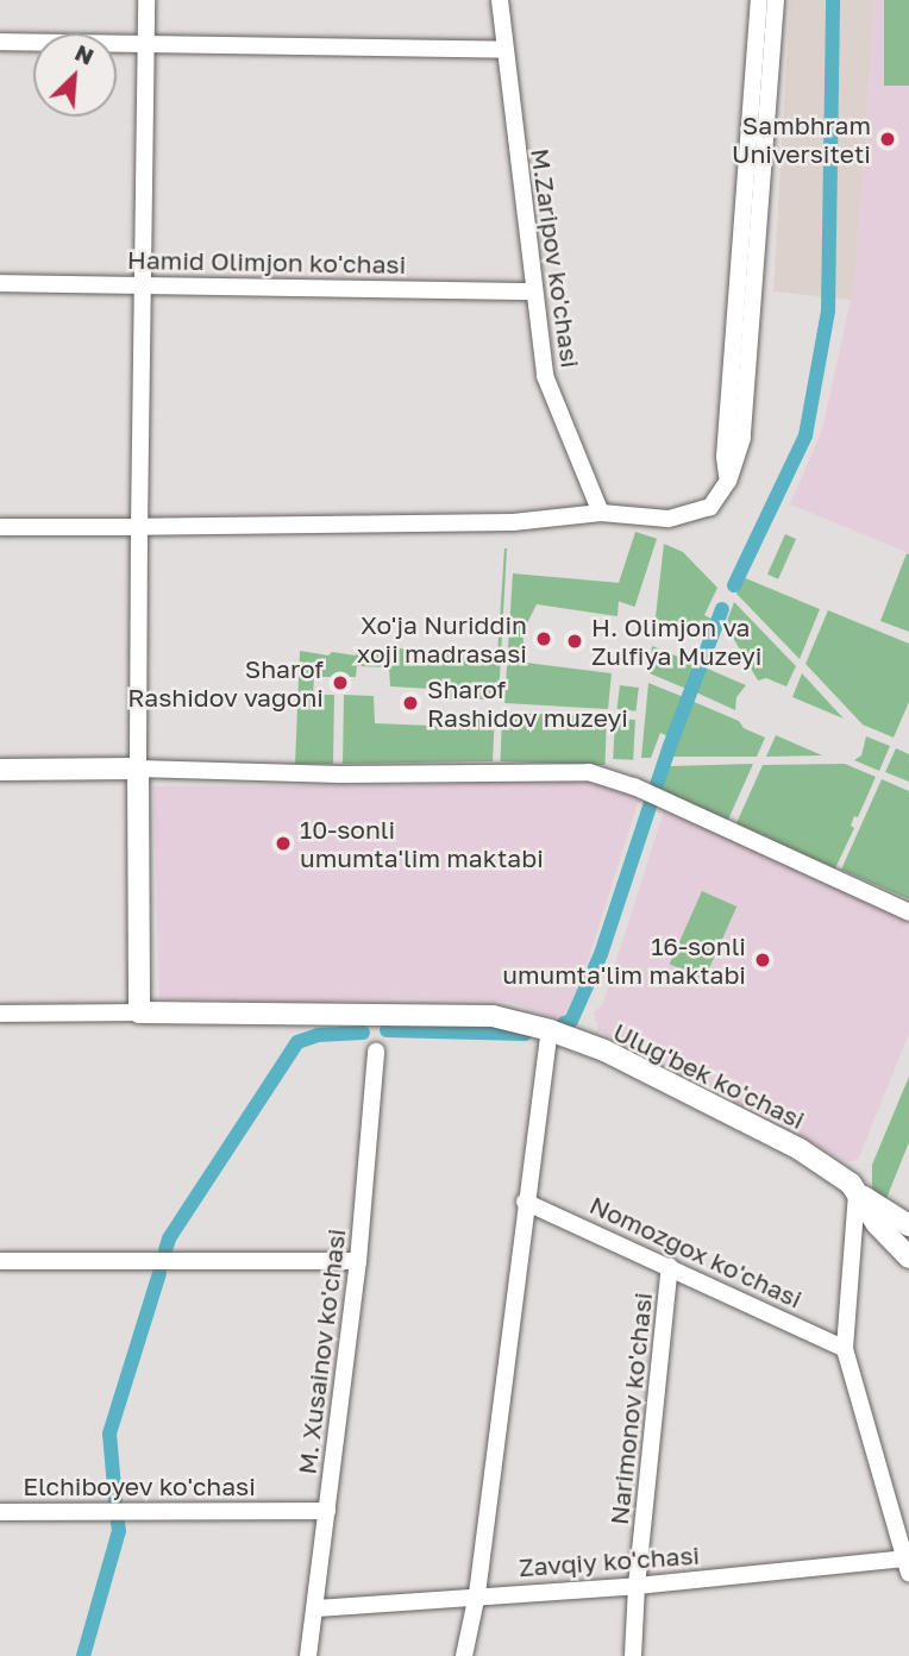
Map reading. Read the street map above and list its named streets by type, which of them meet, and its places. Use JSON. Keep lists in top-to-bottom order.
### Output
{
  "streets": {
    "main road": ["Ulug'bek ko'chasi"],
    "street": [
      "M.Zaripov ko'chasi",
      "Hamid Olimjon ko'chasi",
      "Nomozgox ko'chasi",
      "M. Xusainov ko'chasi",
      "Narimonov ko'chasi",
      "Elchiboyev ko'chasi",
      "Zavqiy ko'chasi"
    ]
  },
  "crossings": [
    ["M.Zaripov ko'chasi", "Hamid Olimjon ko'chasi"],
    ["Nomozgox ko'chasi", "Narimonov ko'chasi"],
    ["M. Xusainov ko'chasi", "Elchiboyev ko'chasi"],
    ["M. Xusainov ko'chasi", "Zavqiy ko'chasi"],
    ["Narimonov ko'chasi", "Zavqiy ko'chasi"]
  ],
  "places": [
    "Sambhram Universiteti",
    "Xo'ja Nuriddin xoji madrasasi",
    "H. Olimjon va Zulfiya Muzeyi",
    "Sharof Rashidov vagoni",
    "Sharof Rashidov muzeyi",
    "10-sonli umumta'lim maktabi",
    "16-sonli umumta'lim maktabi"
  ],
  "north": "top right"
}
